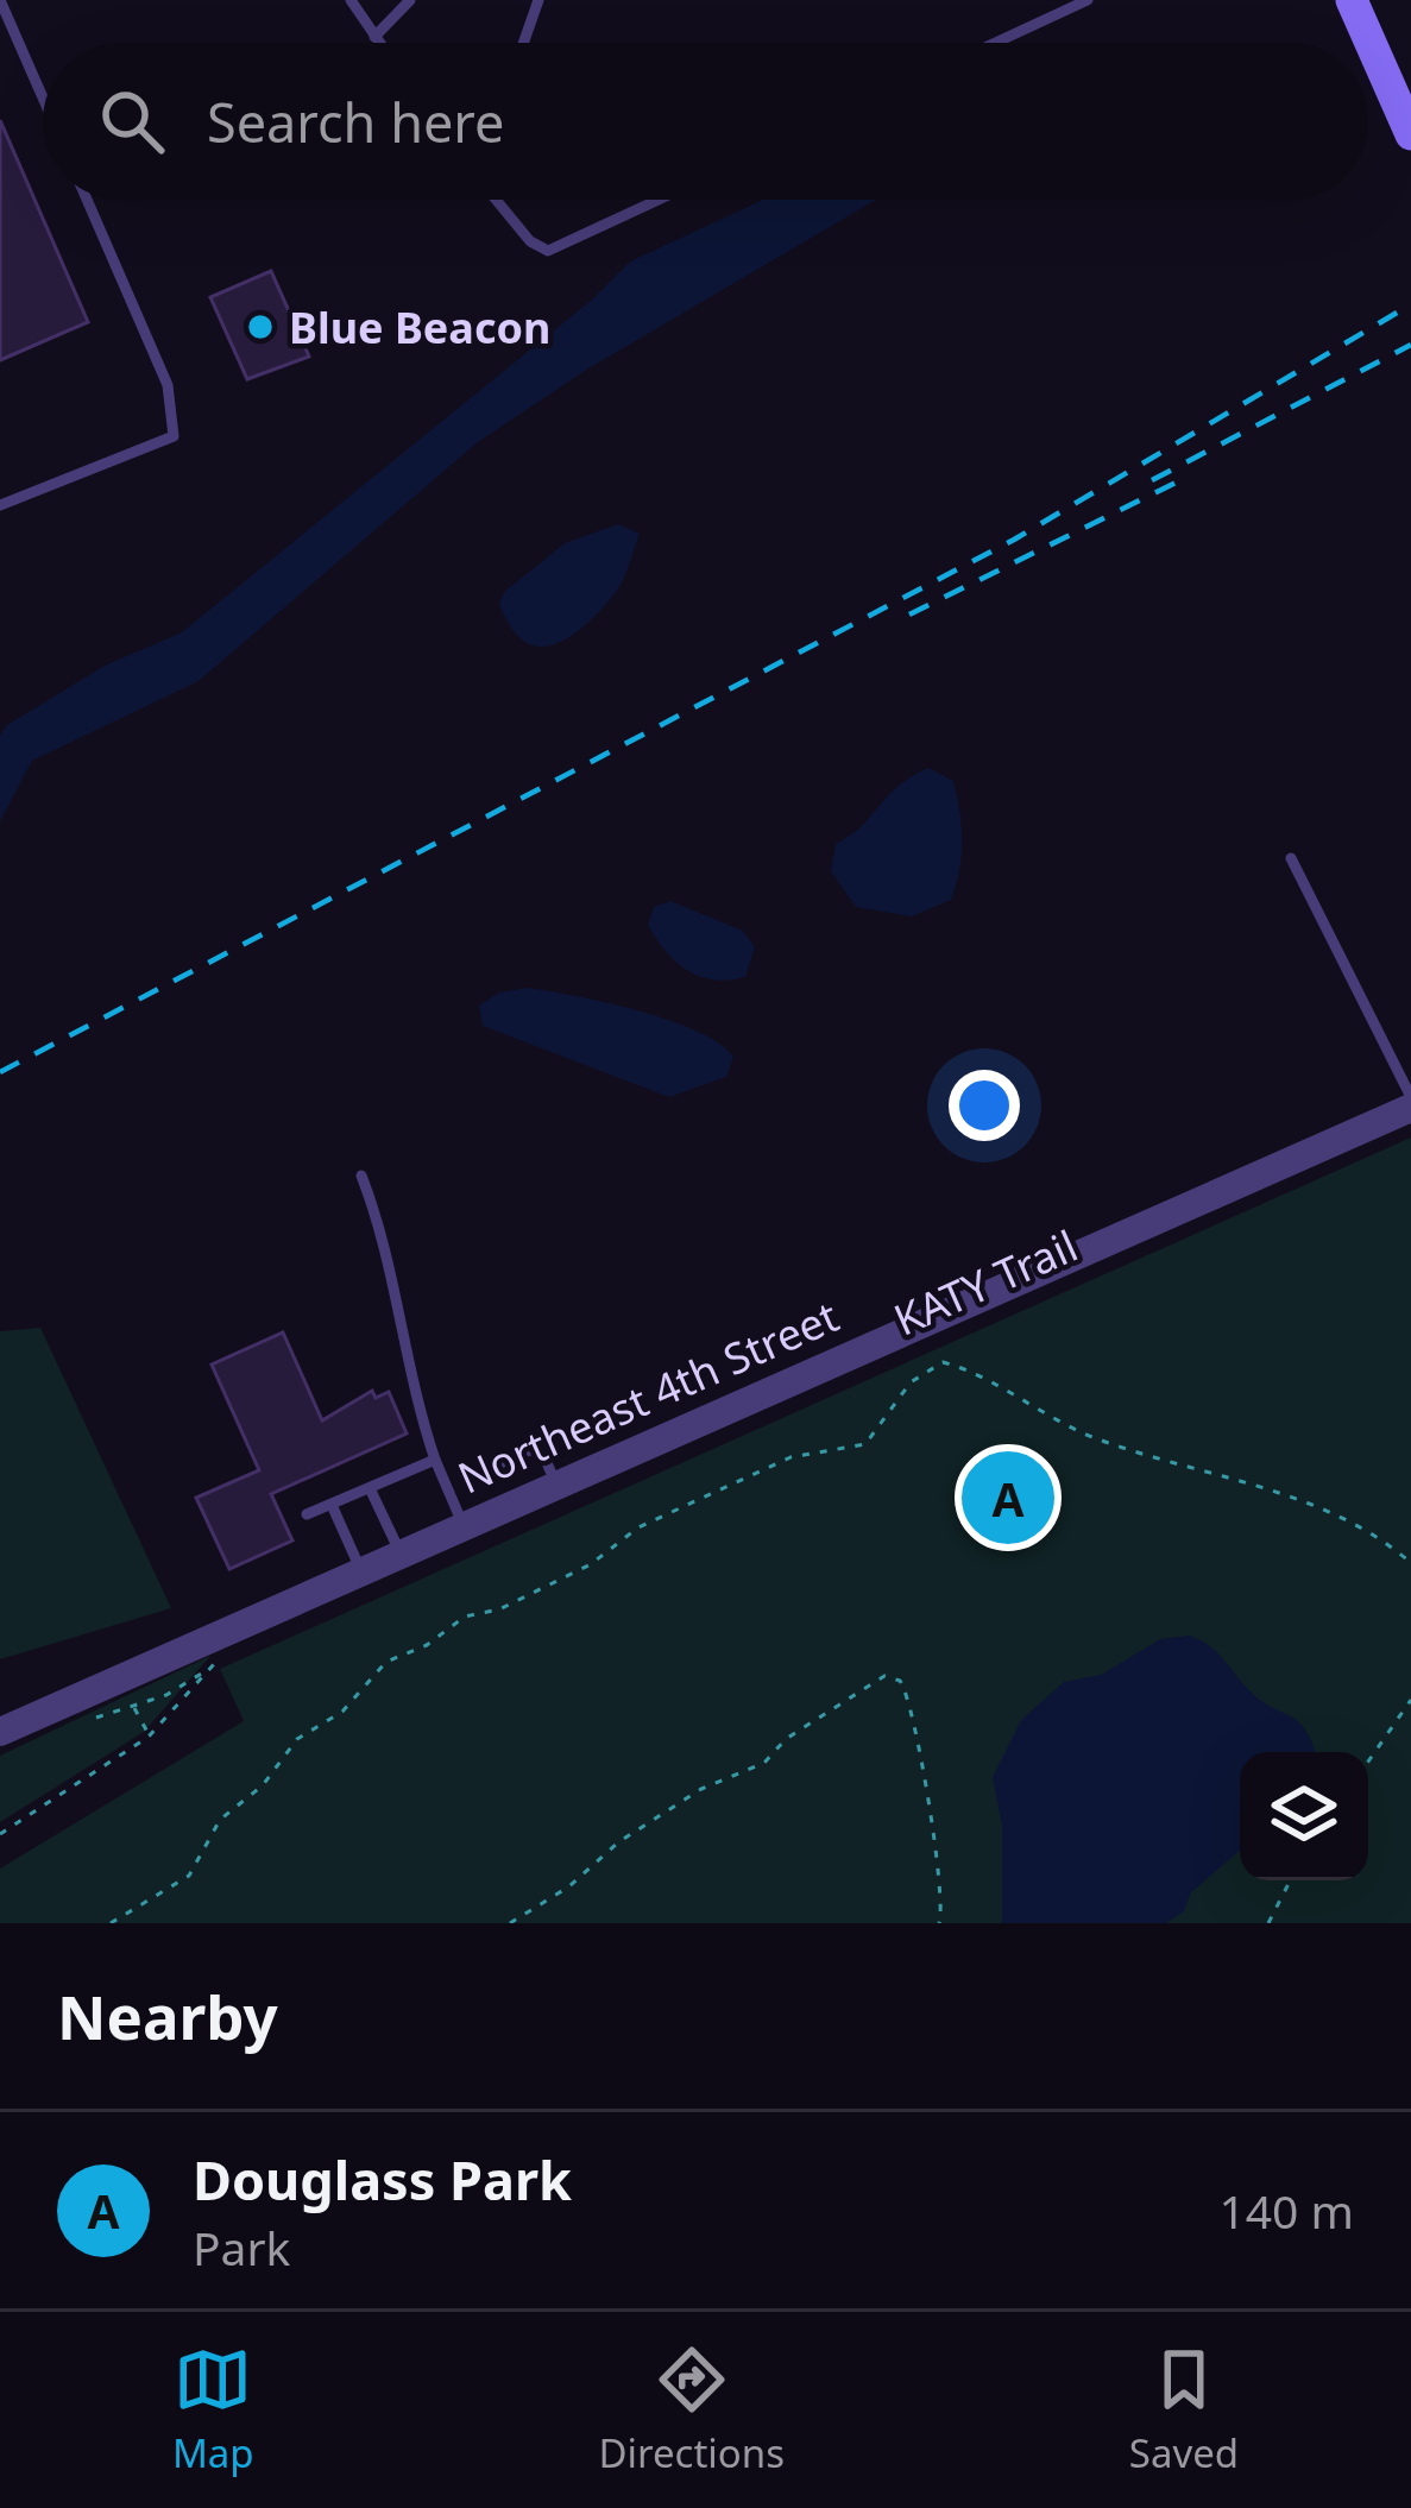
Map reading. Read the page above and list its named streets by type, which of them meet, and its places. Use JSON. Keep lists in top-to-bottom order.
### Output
{
  "streets": {
    "street": ["Northeast 4th Street"]
  },
  "places": ["Blue Beacon"],
  "page": {
    "search": "Search here",
    "pins": "A",
    "heading": "Nearby",
    "list": [
      {
        "mark": "A",
        "name": "Douglass Park",
        "note": "Park",
        "value": "140 m"
      }
    ],
    "nav": ["Map", "Directions", "Saved"]
  }
}
